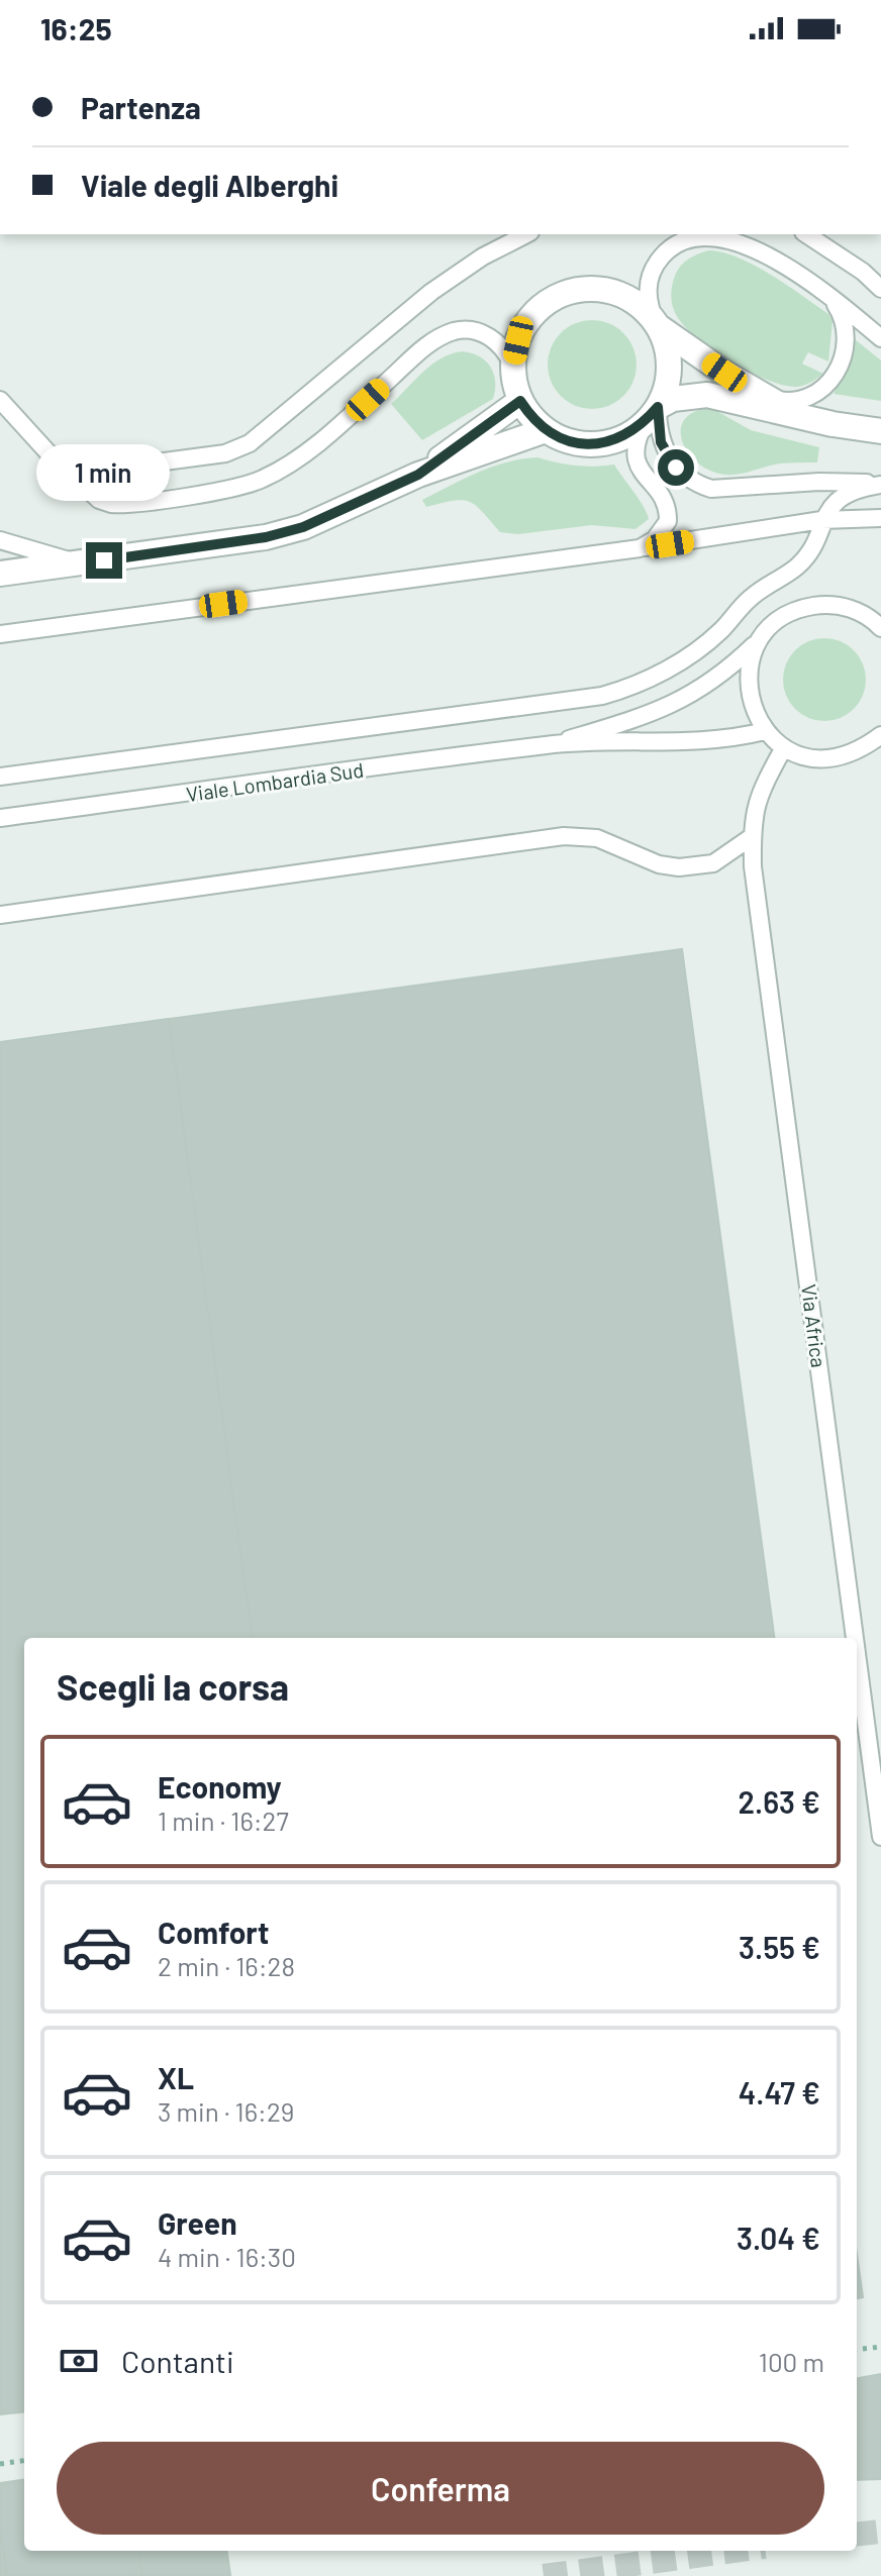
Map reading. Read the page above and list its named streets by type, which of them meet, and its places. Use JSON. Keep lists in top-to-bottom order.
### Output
{
  "streets": {
    "lane": ["Viale Lombardia Sud", "Via Africa"]
  },
  "page": {
    "status": "16:25",
    "banner": ["Partenza", "Viale degli Alberghi"],
    "bubble": "1 min",
    "heading": "Scegli la corsa",
    "list": [
      {
        "name": "Economy",
        "note": "1 min · 16:27",
        "value": "2.63 €"
      },
      {
        "name": "Comfort",
        "note": "2 min · 16:28",
        "value": "3.55 €"
      },
      {
        "name": "XL",
        "note": "3 min · 16:29",
        "value": "4.47 €"
      },
      {
        "name": "Green",
        "note": "4 min · 16:30",
        "value": "3.04 €"
      }
    ],
    "pay": ["Contanti", "100 m"],
    "buttons": "Conferma"
  }
}
